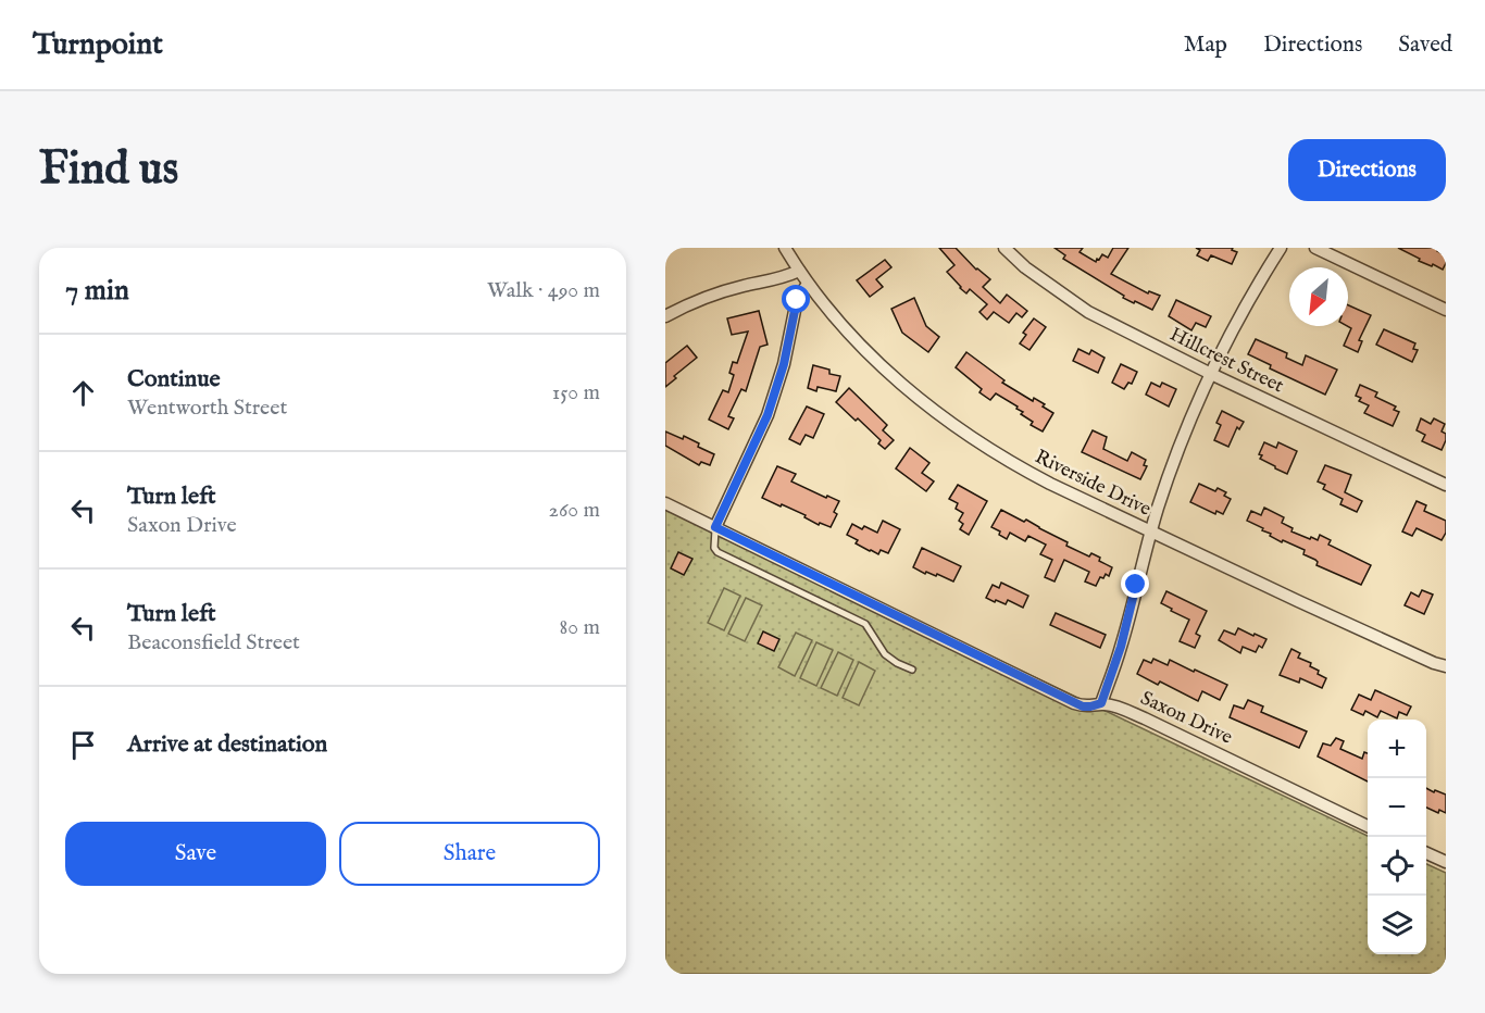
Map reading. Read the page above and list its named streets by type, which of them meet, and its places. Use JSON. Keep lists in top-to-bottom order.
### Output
{
  "streets": {
    "street": ["Hillcrest Street", "Riverside Drive", "Saxon Drive"]
  },
  "north": "bottom left",
  "page": {
    "header": "Turnpoint",
    "nav": ["Map", "Directions", "Saved"],
    "buttons": [
      "Directions",
      ["Save", "Share"]
    ],
    "title": "Find us",
    "heading": ["7 min", "Walk · 490 m"],
    "list": [
      ["Continue", "Wentworth Street", "150 m"],
      ["Turn left", "Saxon Drive", "260 m"],
      ["Turn left", "Beaconsfield Street", "80 m"],
      "Arrive at destination"
    ],
    "map_buttons": ["+", "−"]
  }
}
